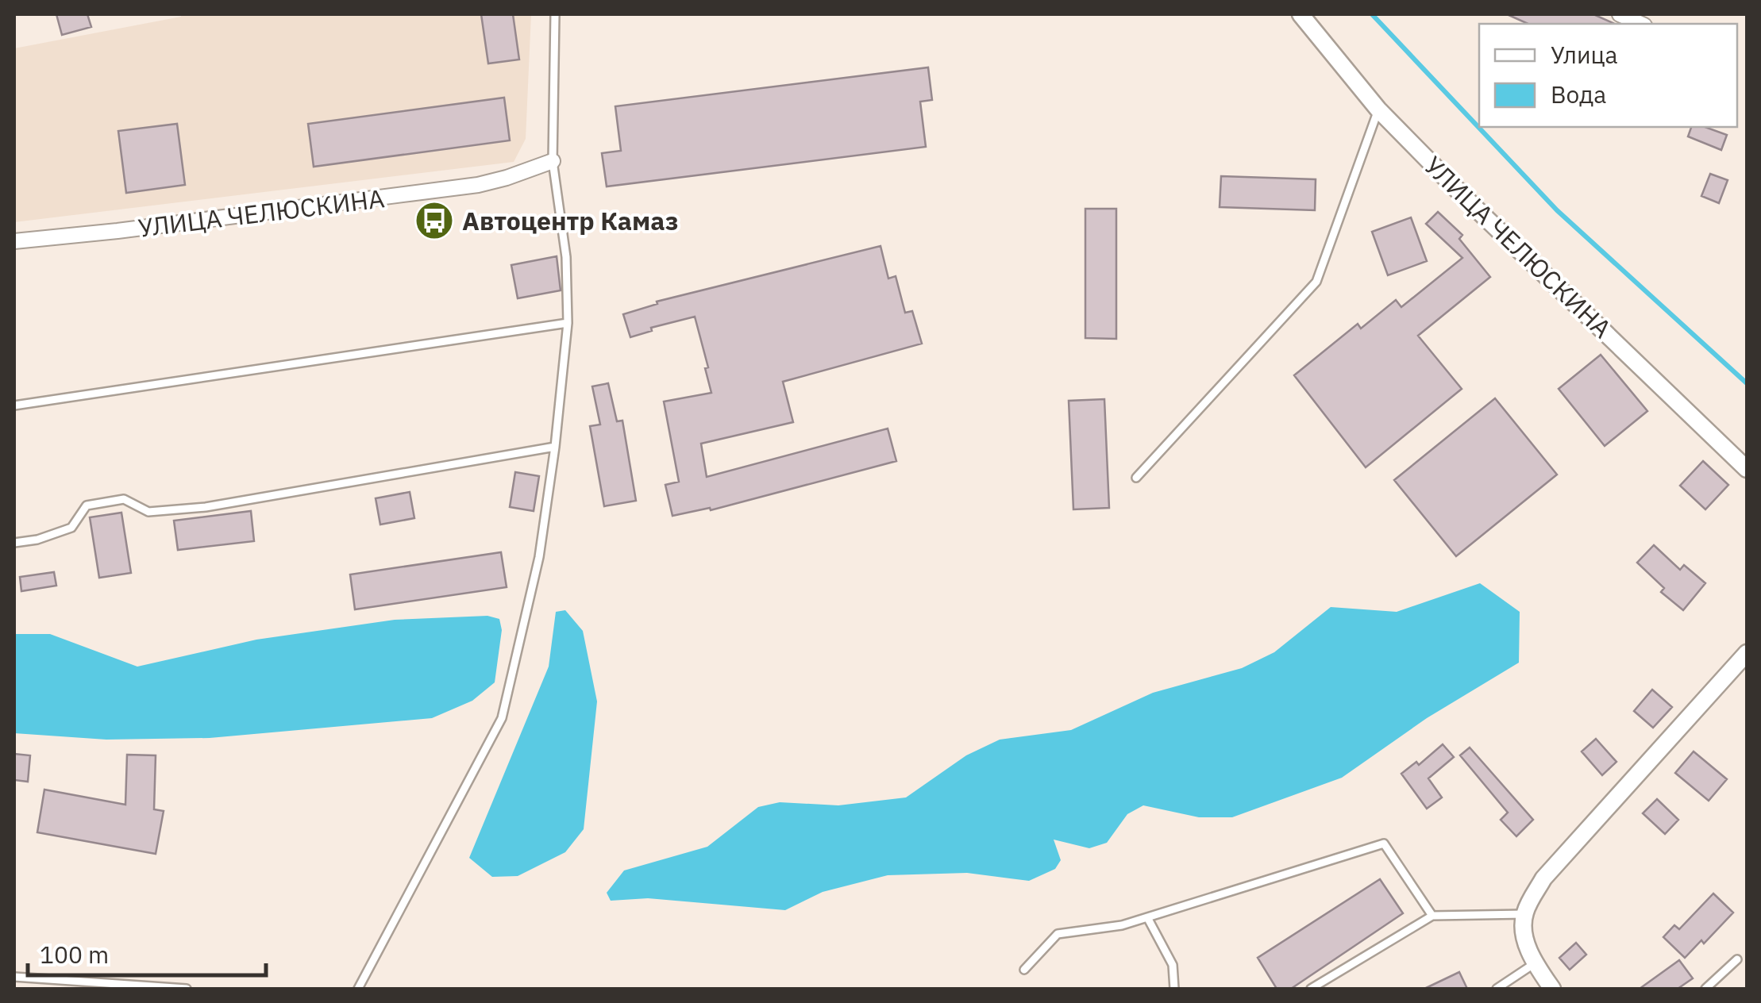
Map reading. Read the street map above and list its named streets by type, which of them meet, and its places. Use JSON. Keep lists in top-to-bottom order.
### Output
{
  "streets": {
    "street": ["УЛИЦА ЧЕЛЮСКИНА"]
  },
  "places": {
    "bus stop": ["Автоцентр Камаз"]
  },
  "legend": ["Улица", "Вода"],
  "scale_bar": "100 m"
}
